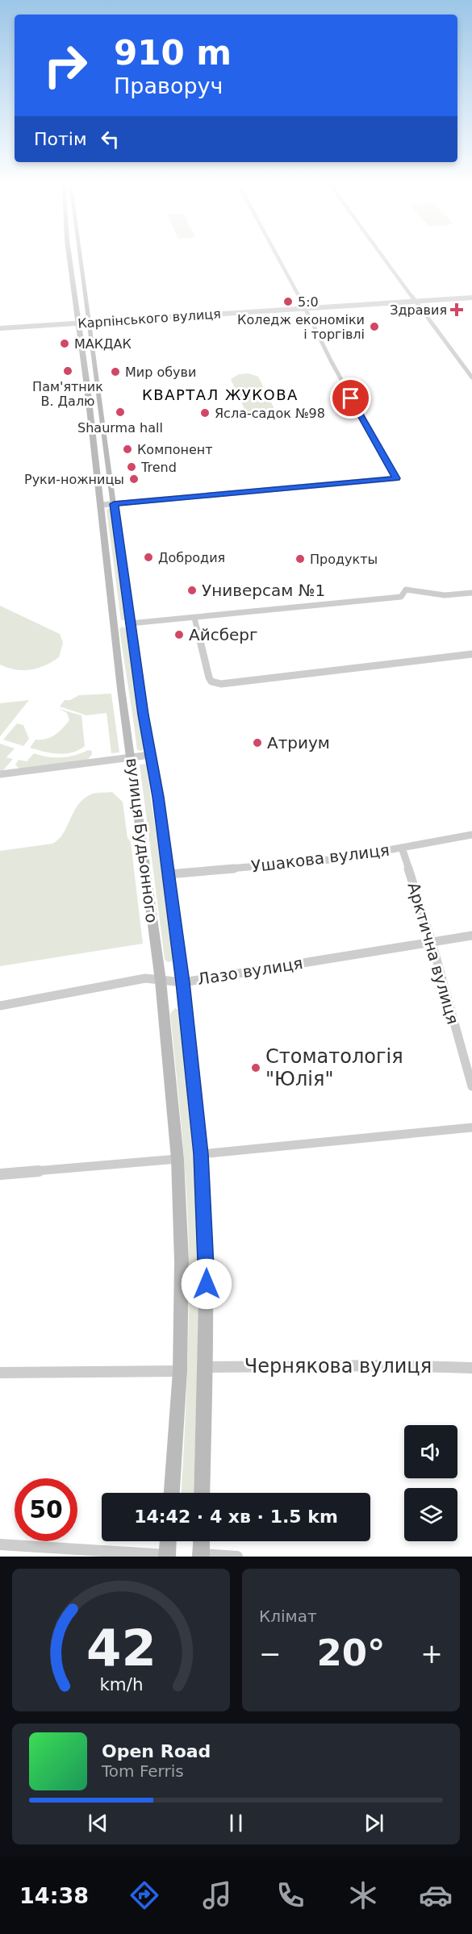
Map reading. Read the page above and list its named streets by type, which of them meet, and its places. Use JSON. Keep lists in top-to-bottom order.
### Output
{
  "streets": {
    "main road": ["вулиця Будьонного"],
    "street": [
      "Карпінського вулиця",
      "Ушакова вулиця",
      "Арктична вулиця",
      "Лазо вулиця",
      "Чернякова вулиця"
    ]
  },
  "crossings": [
    ["Карпінського вулиця", "вулиця Будьонного"],
    ["вулиця Будьонного", "Ушакова вулиця"],
    ["вулиця Будьонного", "Лазо вулиця"],
    ["вулиця Будьонного", "Чернякова вулиця"],
    ["Ушакова вулиця", "Арктична вулиця"],
    ["Арктична вулиця", "Лазо вулиця"]
  ],
  "districts": ["КВАРТАЛ ЖУКОВА"],
  "places": {
    "other": [
      "5:0",
      "Коледж економіки і торгівлі",
      "МАКДАК",
      "Пам'ятник В. Далю",
      "Мир обуви",
      "Shaurma hall",
      "Ясла-садок №98",
      "Компонент",
      "Trend",
      "Руки-ножницы",
      "Добродия",
      "Продукты",
      "Универсам №1",
      "Айсберг",
      "Атриум",
      "Стоматологія \"Юлія\""
    ],
    "health": ["Здравия"]
  },
  "page": {
    "turn": ["910 m", "Праворуч"],
    "then": "Потім",
    "limit": "50",
    "trip": "14:42 · 4 хв · 1.5 km",
    "tile": "Клімат",
    "heat": ["−", "20°", "+"],
    "song": ["Open Road", "Tom Ferris"],
    "tabs": "14:38",
    "gauge": ["42", "km/h"]
  }
}
